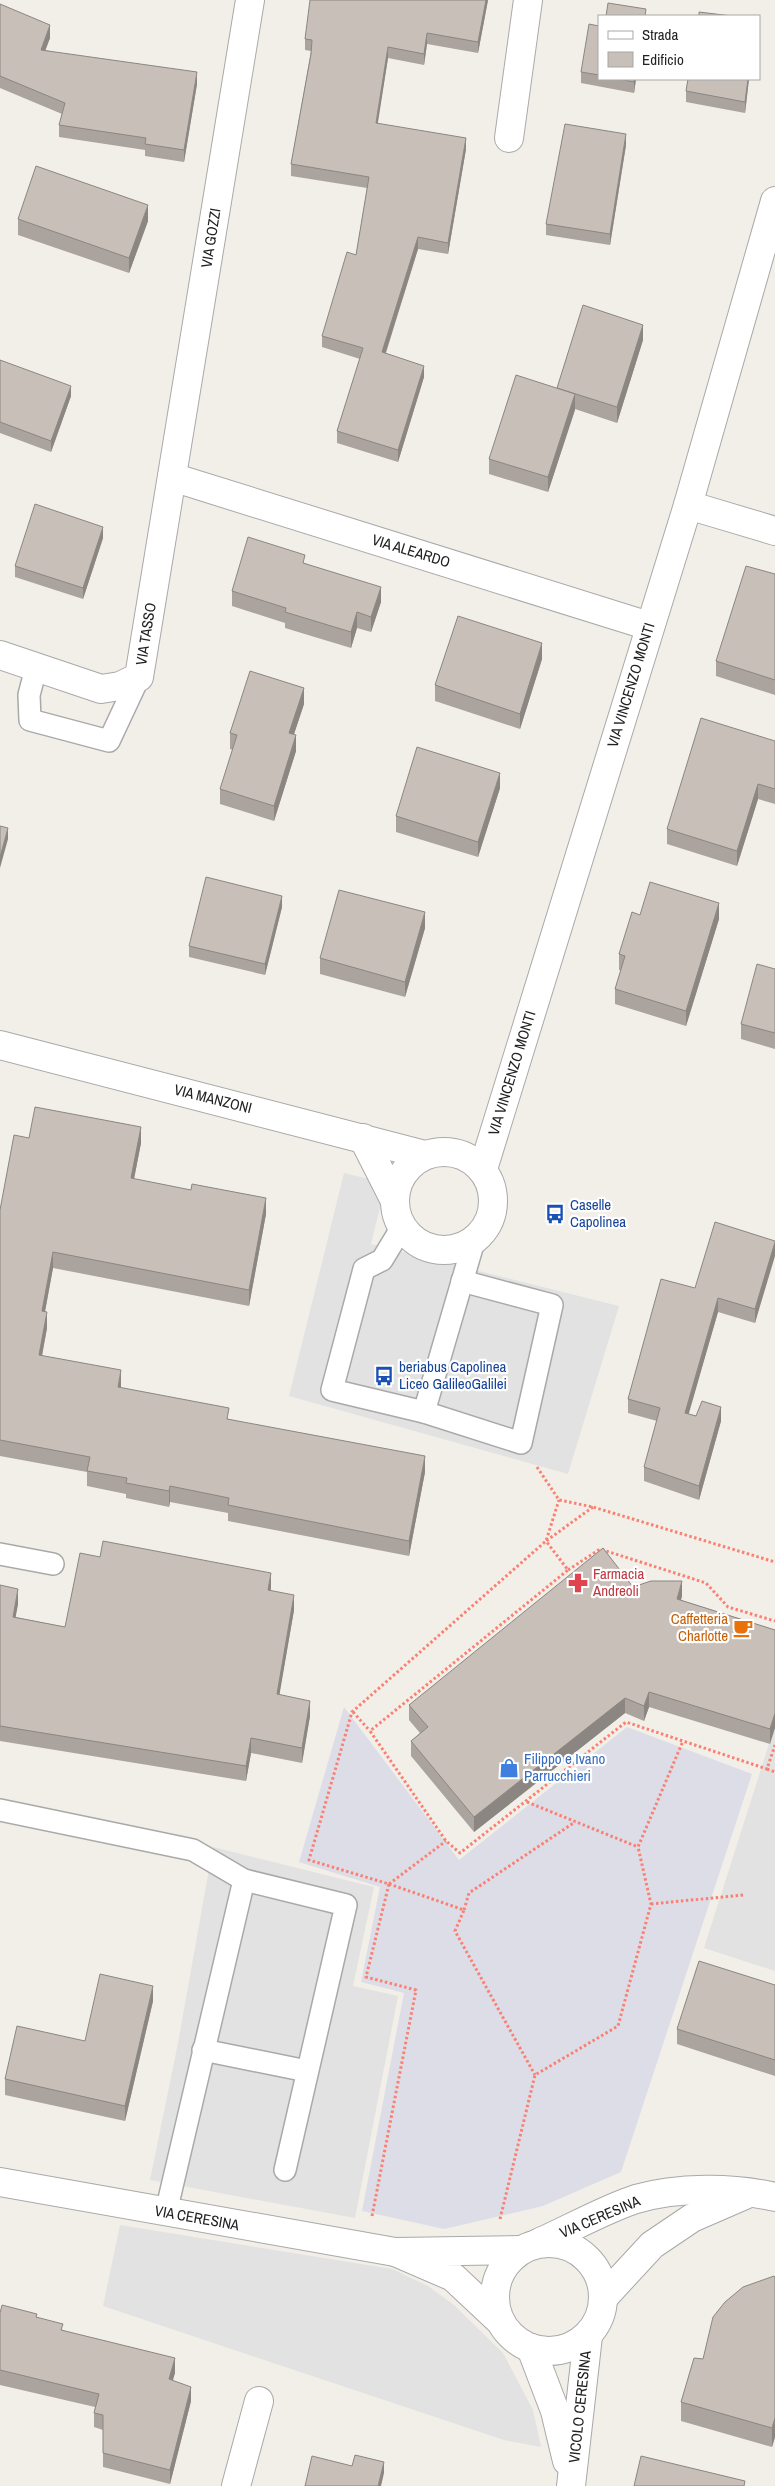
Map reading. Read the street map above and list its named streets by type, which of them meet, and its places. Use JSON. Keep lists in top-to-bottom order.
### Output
{
  "streets": {
    "street": [
      "VIA GOZZI",
      "VIA ALEARDO",
      "VIA TASSO",
      "VIA VINCENZO MONTI",
      "VIA MANZONI",
      "VIA CERESINA",
      "VICOLO CERESINA"
    ]
  },
  "crossings": [
    ["VIA GOZZI", "VIA ALEARDO"],
    ["VIA GOZZI", "VIA TASSO"],
    ["VIA ALEARDO", "VIA TASSO"],
    ["VIA ALEARDO", "VIA VINCENZO MONTI"],
    ["VIA VINCENZO MONTI", "VIA MANZONI"],
    ["VIA CERESINA", "VICOLO CERESINA"]
  ],
  "places": {
    "bus stop": ["Caselle Capolinea", "beriabus Capolinea Liceo GalileoGalilei"],
    "pharmacy": ["Farmacia Andreoli"],
    "cafe": ["Caffetteria Charlotte"],
    "shop": ["Filippo e Ivano Parrucchieri"]
  },
  "legend": ["Strada", "Edificio"]
}
